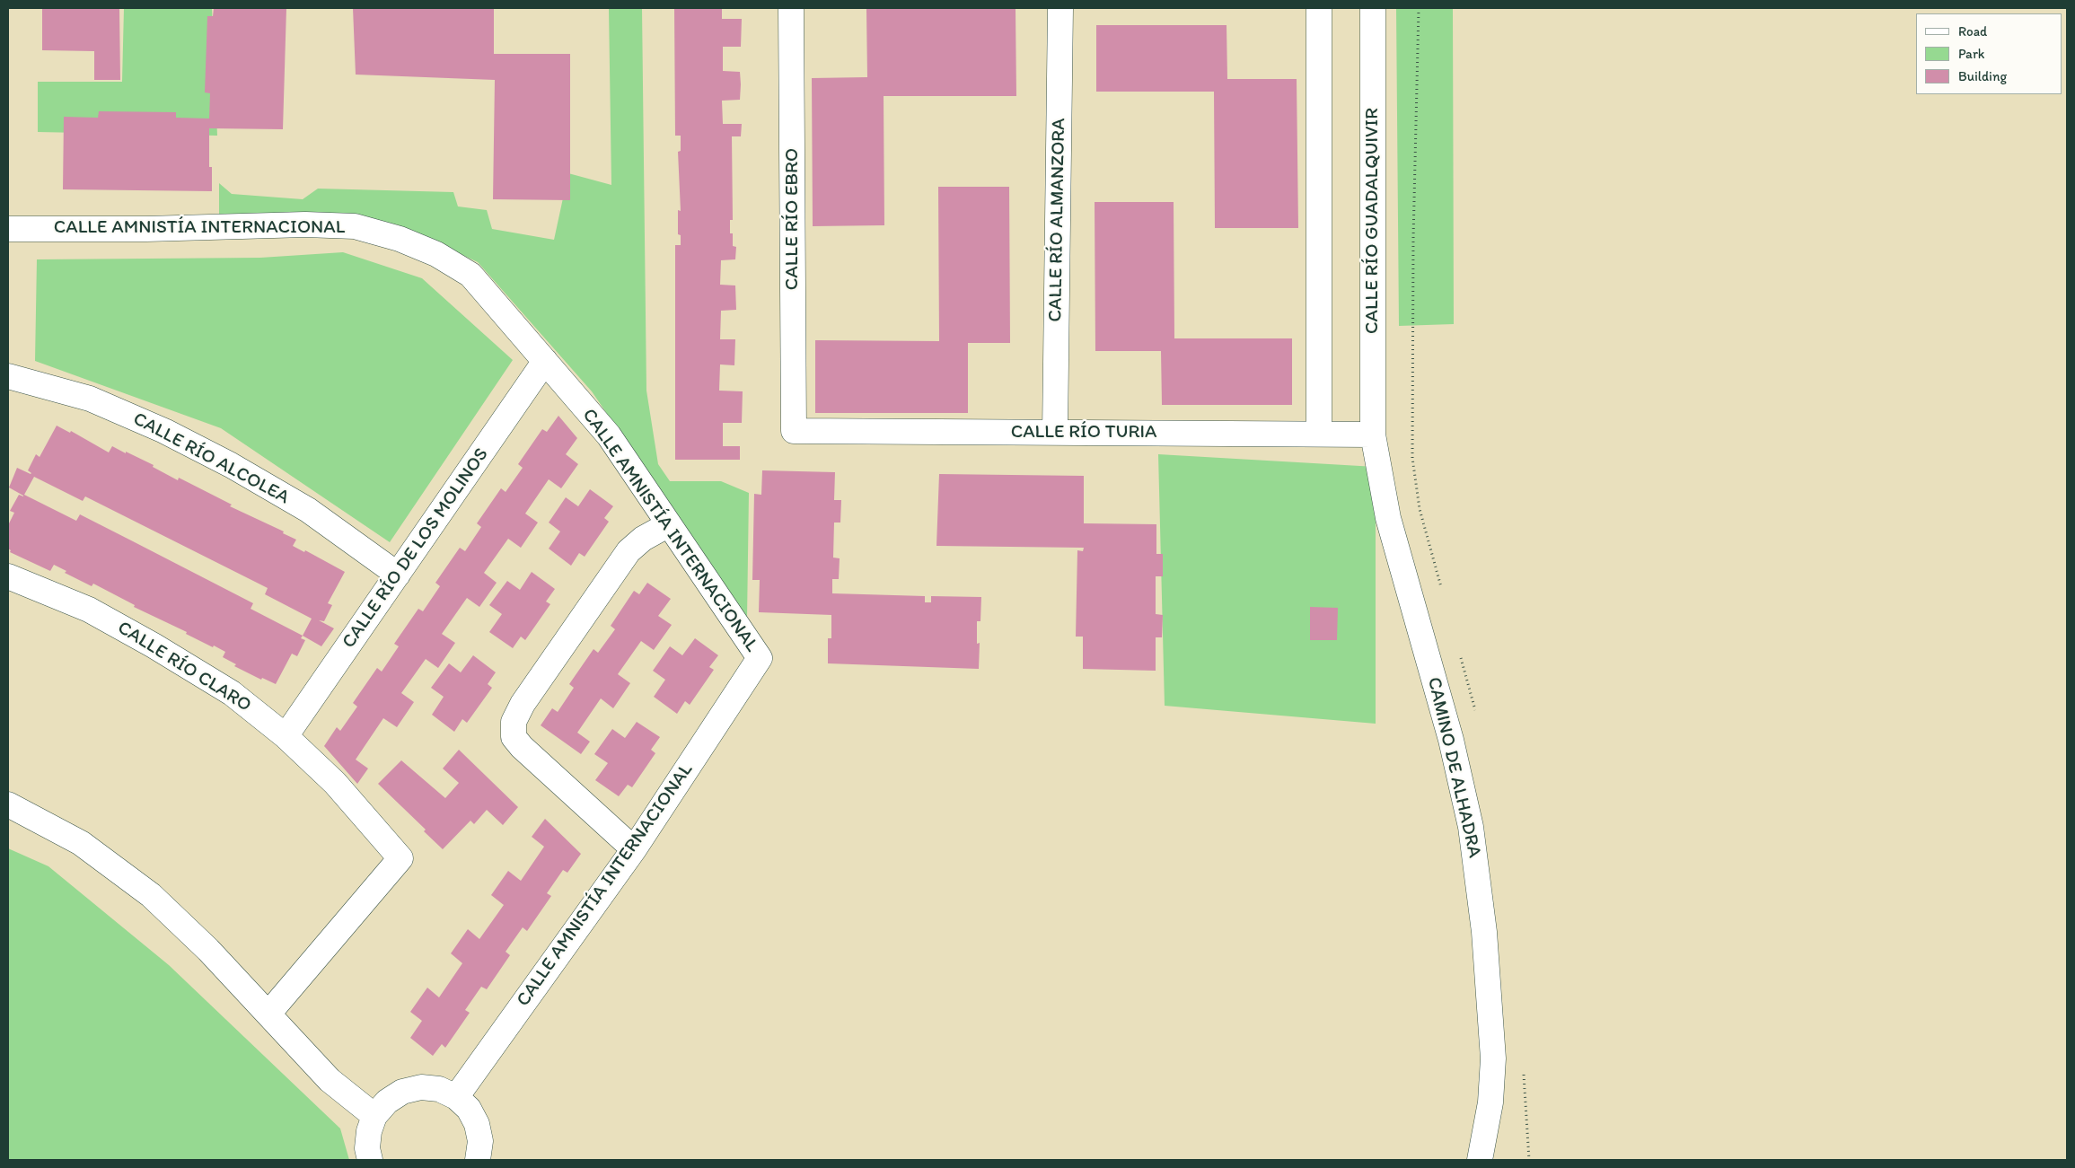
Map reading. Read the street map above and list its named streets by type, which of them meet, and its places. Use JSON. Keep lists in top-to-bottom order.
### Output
{
  "streets": {
    "street": [
      "CALLE RÍO EBRO",
      "CALLE RÍO ALMANZORA",
      "CALLE RÍO GUADALQUIVIR",
      "CALLE AMNISTÍA INTERNACIONAL",
      "CALLE RÍO TURIA",
      "CALLE RÍO ALCOLEA",
      "CALLE RÍO DE LOS MOLINOS",
      "CALLE RÍO CLARO",
      "CAMINO DE ALHADRA"
    ]
  },
  "crossings": [
    ["CALLE RÍO EBRO", "CALLE RÍO TURIA"],
    ["CALLE RÍO ALMANZORA", "CALLE RÍO TURIA"],
    ["CALLE RÍO GUADALQUIVIR", "CALLE RÍO TURIA"],
    ["CALLE RÍO GUADALQUIVIR", "CAMINO DE ALHADRA"],
    ["CALLE AMNISTÍA INTERNACIONAL", "CALLE RÍO DE LOS MOLINOS"],
    ["CALLE RÍO TURIA", "CAMINO DE ALHADRA"],
    ["CALLE RÍO ALCOLEA", "CALLE RÍO DE LOS MOLINOS"],
    ["CALLE RÍO DE LOS MOLINOS", "CALLE RÍO CLARO"]
  ],
  "legend": ["Road", "Park", "Building"]
}
